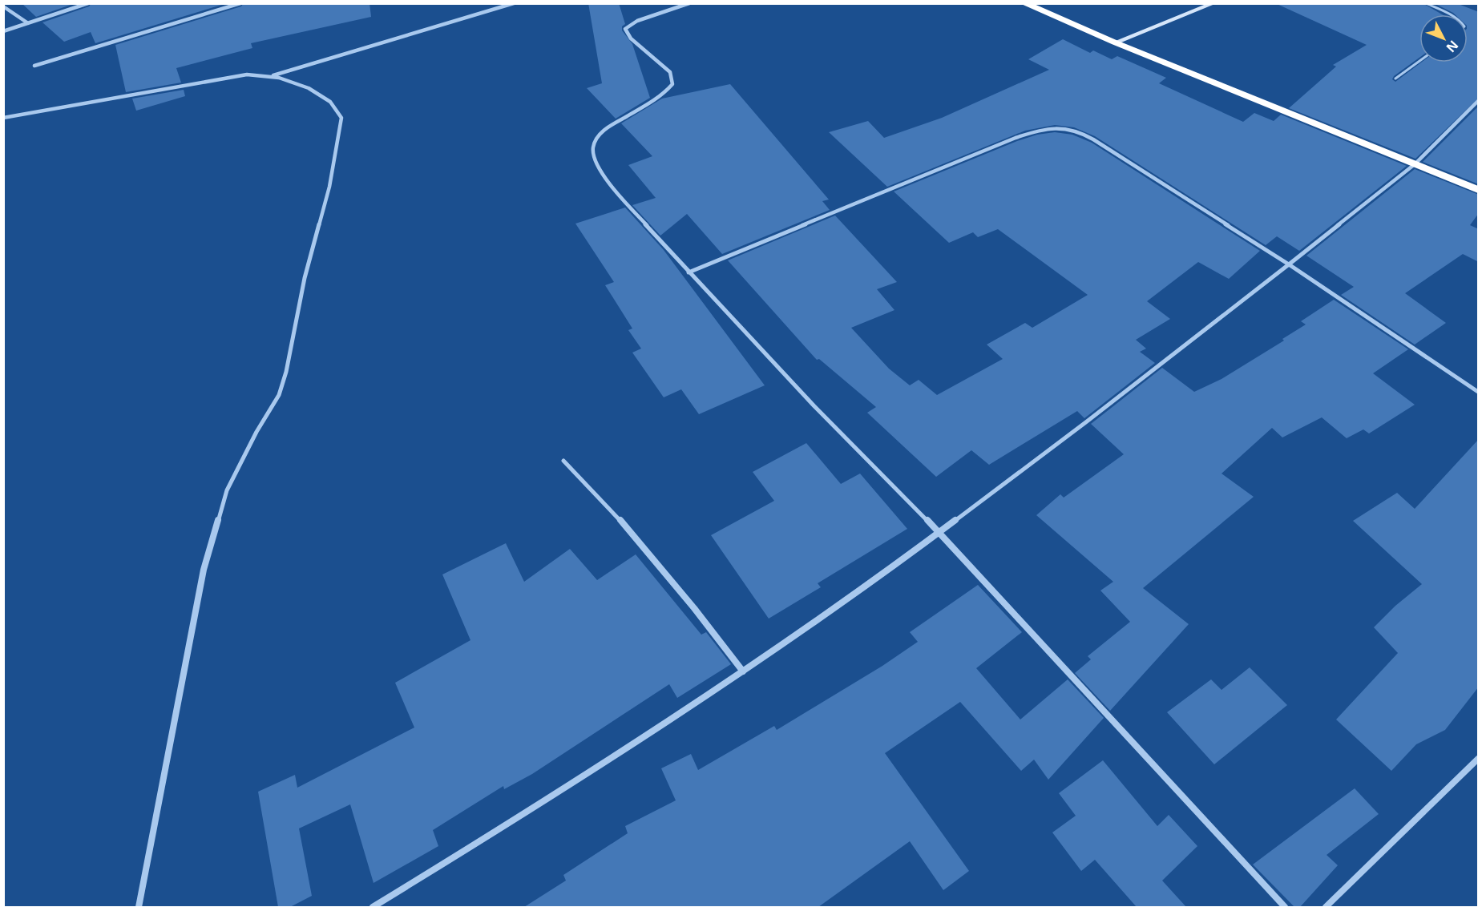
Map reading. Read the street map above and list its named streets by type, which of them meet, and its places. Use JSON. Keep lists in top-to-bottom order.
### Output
{
  "north": "bottom right"
}
